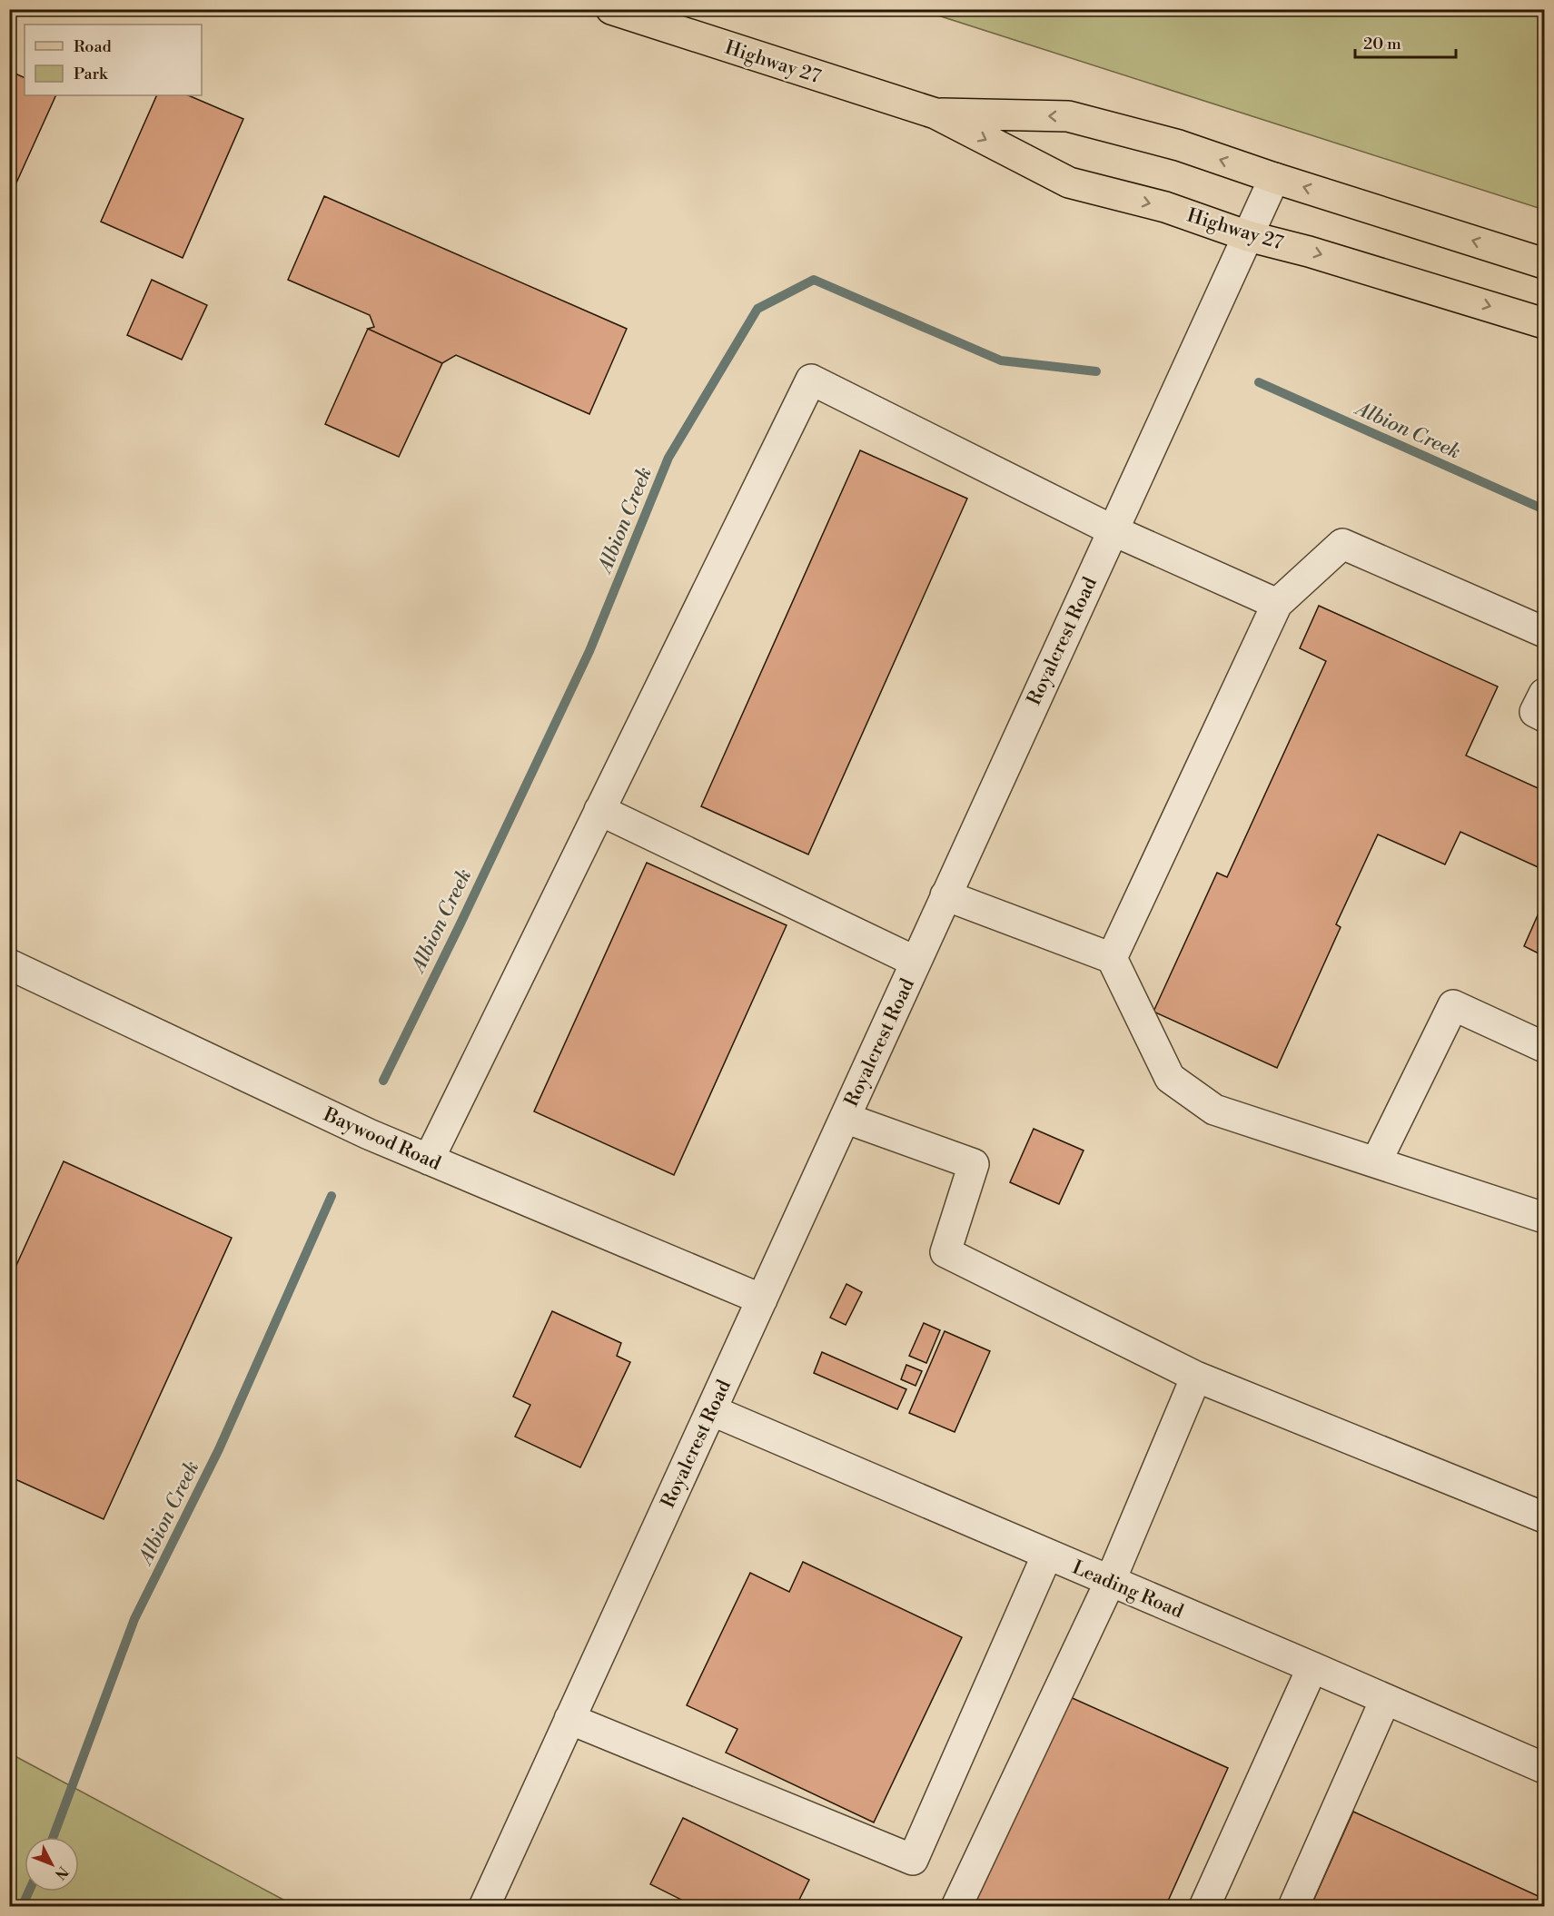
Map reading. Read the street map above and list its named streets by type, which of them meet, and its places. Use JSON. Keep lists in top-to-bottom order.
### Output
{
  "streets": {
    "main road": ["Highway 27"],
    "street": ["Royalcrest Road", "Baywood Road", "Leading Road"]
  },
  "crossings": [
    ["Highway 27", "Royalcrest Road"],
    ["Royalcrest Road", "Baywood Road"],
    ["Royalcrest Road", "Leading Road"]
  ],
  "water": ["Albion Creek"],
  "legend": ["Road", "Park"],
  "scale_bar": "20 m",
  "north": "bottom right"
}
